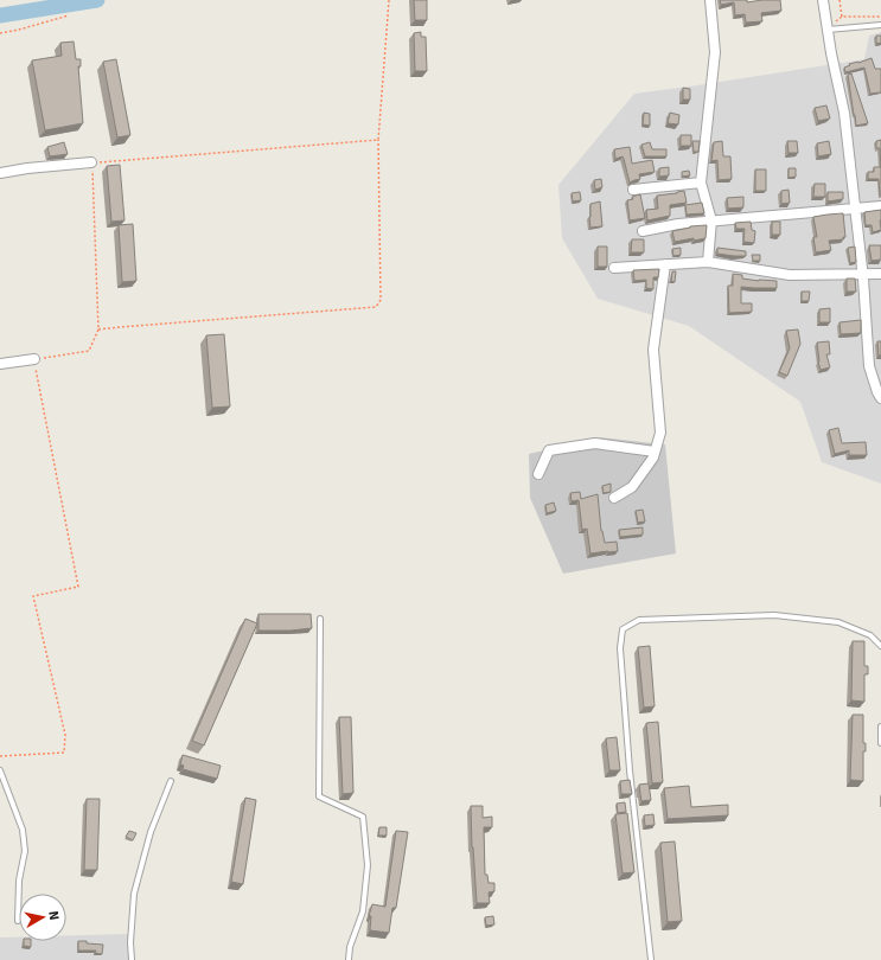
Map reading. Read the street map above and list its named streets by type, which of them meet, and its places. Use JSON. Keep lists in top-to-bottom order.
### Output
{
  "north": "right"
}
